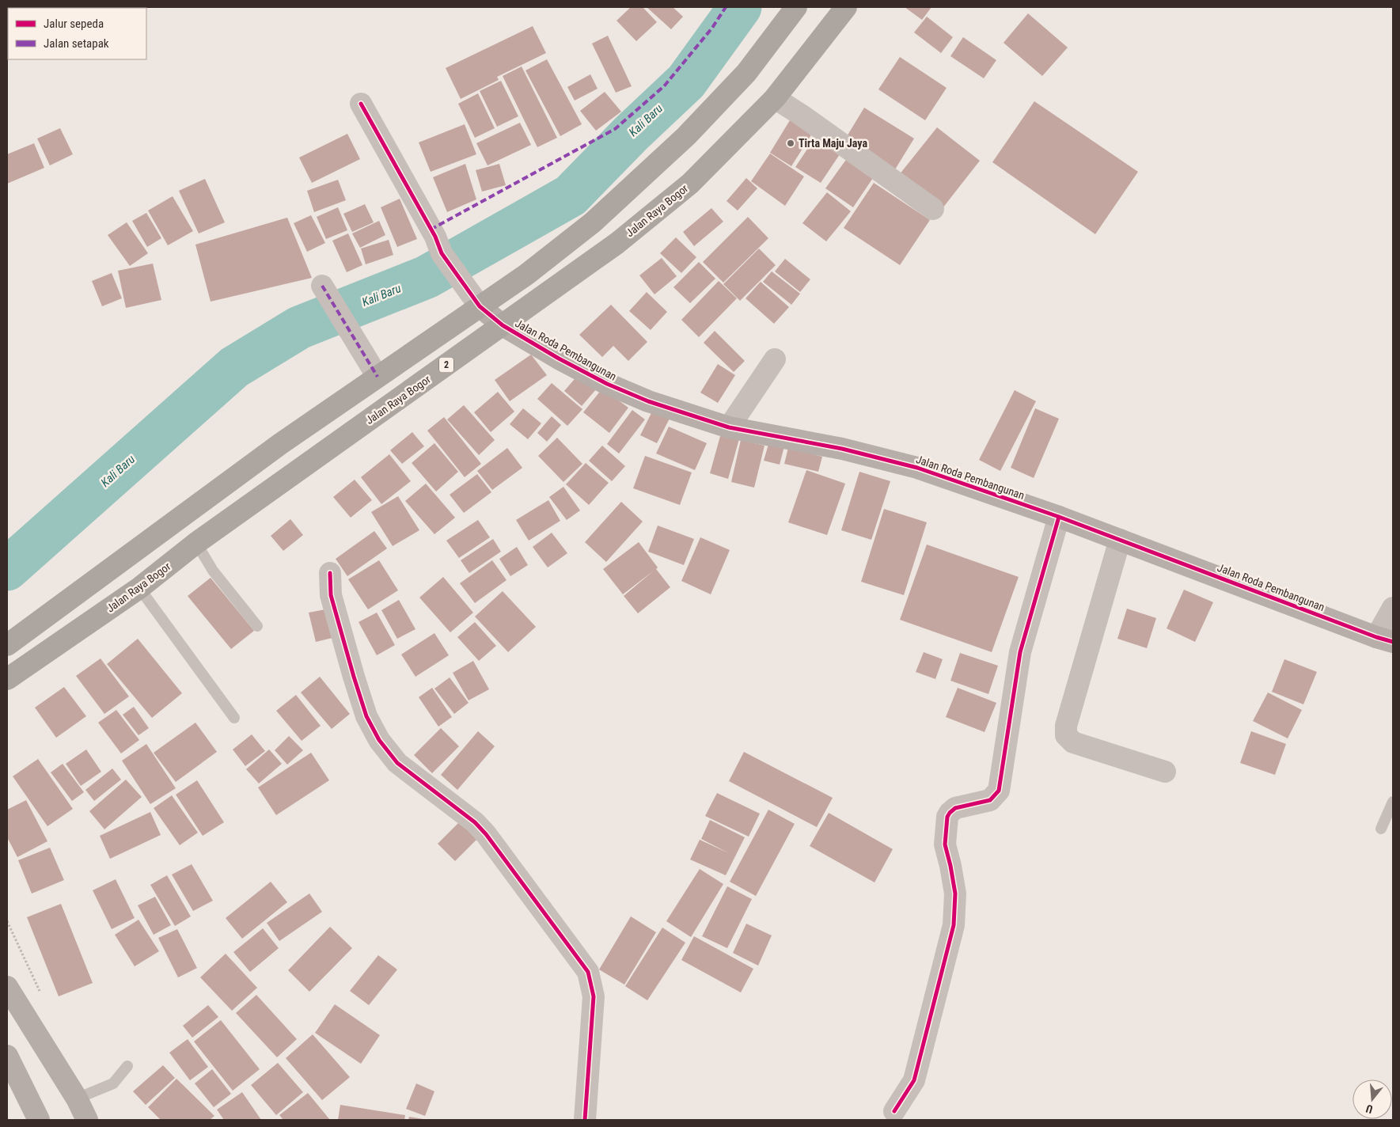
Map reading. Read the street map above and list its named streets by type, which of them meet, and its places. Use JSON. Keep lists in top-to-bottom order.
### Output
{
  "streets": {
    "highway": ["Jalan Raya Bogor", "2"],
    "street": ["Jalan Roda Pembangunan"]
  },
  "crossings": [
    ["Jalan Raya Bogor", "Jalan Roda Pembangunan"]
  ],
  "water": ["Kali Baru"],
  "places": ["Tirta Maju Jaya"],
  "legend": ["Jalur sepeda", "Jalan setapak"],
  "north": "bottom"
}
